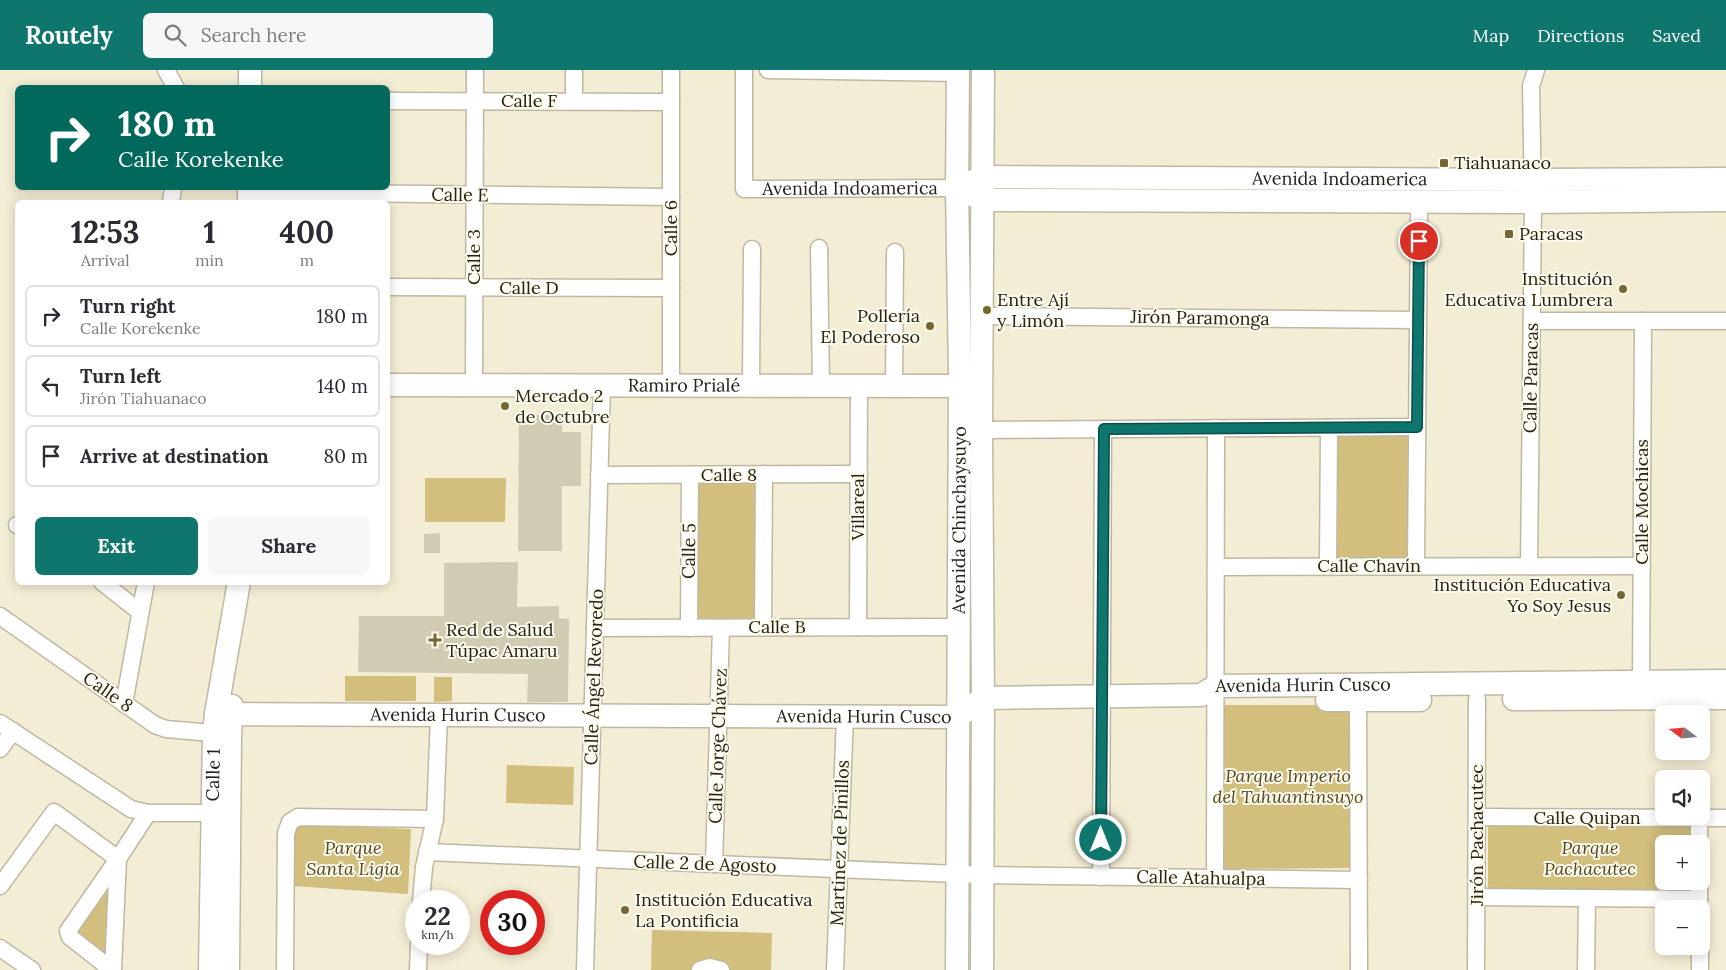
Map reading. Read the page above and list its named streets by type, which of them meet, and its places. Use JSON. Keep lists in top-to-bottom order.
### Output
{
  "streets": {
    "street": [
      "Calle F",
      "Avenida Indoamerica",
      "Calle E",
      "Calle 6",
      "Calle 3",
      "Calle D",
      "Jirón Paramonga",
      "Calle Paracas",
      "Ramiro Prialé",
      "Calle 8",
      "Calle Mochicas",
      "Villareal",
      "Avenida Chinchaysuyo",
      "Calle 5",
      "Calle Chavín",
      "Calle B",
      "Calle Ángel Revoredo",
      "Avenida Hurin Cusco",
      "Calle Jorge Chávez",
      "Calle 1",
      "Calle Quipan",
      "Jirón Pachacutec",
      "Martinez de Pinillos",
      "Calle 2 de Agosto",
      "Calle Atahualpa"
    ]
  },
  "crossings": [
    ["Calle F", "Calle 6"],
    ["Calle F", "Calle 3"],
    ["Avenida Indoamerica", "Calle Paracas"],
    ["Avenida Indoamerica", "Avenida Chinchaysuyo"],
    ["Calle E", "Calle 6"],
    ["Calle E", "Calle 3"],
    ["Calle 6", "Calle D"],
    ["Calle 6", "Ramiro Prialé"],
    ["Calle 3", "Calle D"],
    ["Calle 3", "Ramiro Prialé"],
    ["Jirón Paramonga", "Avenida Chinchaysuyo"],
    ["Calle Paracas", "Calle Chavín"],
    ["Ramiro Prialé", "Villareal"],
    ["Ramiro Prialé", "Avenida Chinchaysuyo"],
    ["Ramiro Prialé", "Calle Ángel Revoredo"],
    ["Calle 8", "Villareal"],
    ["Calle 8", "Calle 5"],
    ["Calle 8", "Calle Ángel Revoredo"],
    ["Calle 8", "Avenida Hurin Cusco"],
    ["Calle 8", "Calle 1"],
    ["Calle Mochicas", "Calle Chavín"],
    ["Calle Mochicas", "Avenida Hurin Cusco"],
    ["Villareal", "Calle B"],
    ["Avenida Chinchaysuyo", "Calle B"],
    ["Avenida Chinchaysuyo", "Avenida Hurin Cusco"],
    ["Avenida Chinchaysuyo", "Calle 2 de Agosto"],
    ["Avenida Chinchaysuyo", "Calle Atahualpa"],
    ["Calle 5", "Calle B"],
    ["Calle B", "Calle Ángel Revoredo"],
    ["Calle B", "Calle Jorge Chávez"],
    ["Calle Ángel Revoredo", "Avenida Hurin Cusco"],
    ["Calle Ángel Revoredo", "Calle 2 de Agosto"],
    ["Avenida Hurin Cusco", "Calle Jorge Chávez"],
    ["Avenida Hurin Cusco", "Calle 1"],
    ["Avenida Hurin Cusco", "Jirón Pachacutec"],
    ["Avenida Hurin Cusco", "Martinez de Pinillos"],
    ["Calle Jorge Chávez", "Calle 2 de Agosto"],
    ["Calle Quipan", "Jirón Pachacutec"],
    ["Martinez de Pinillos", "Calle 2 de Agosto"],
    ["Calle 2 de Agosto", "Calle Atahualpa"]
  ],
  "parks": ["Parque Imperio del Tahuantinsuyo", "Parque Santa Ligia", "Parque Pachacutec"],
  "places": {
    "transit": ["Tiahuanaco", "Paracas"],
    "other": [
      "Institución Educativa Lumbrera",
      "Entre Ají y Limón",
      "Pollería El Poderoso",
      "Mercado 2 de Octubre",
      "Institución Educativa Yo Soy Jesus",
      "Institución Educativa La Pontificia"
    ],
    "health": ["Red de Salud Túpac Amaru"]
  },
  "north": "left",
  "page": {
    "header": "Routely",
    "search": "Search here",
    "nav": ["Map", "Directions", "Saved"],
    "turn": ["180 m", "Calle Korekenke"],
    "eta": [
      "12:53",
      "Arrival",
      "1",
      "min",
      "400",
      "m"
    ],
    "list": [
      {
        "name": "Turn right",
        "note": "Calle Korekenke",
        "value": "180 m"
      },
      {
        "name": "Turn left",
        "note": "Jirón Tiahuanaco",
        "value": "140 m"
      },
      {
        "name": "Arrive at destination",
        "value": "80 m"
      }
    ],
    "buttons": ["Exit", "Share"],
    "map_buttons": ["+", "−"],
    "speed": "22 km/h",
    "limit": "30"
  }
}
